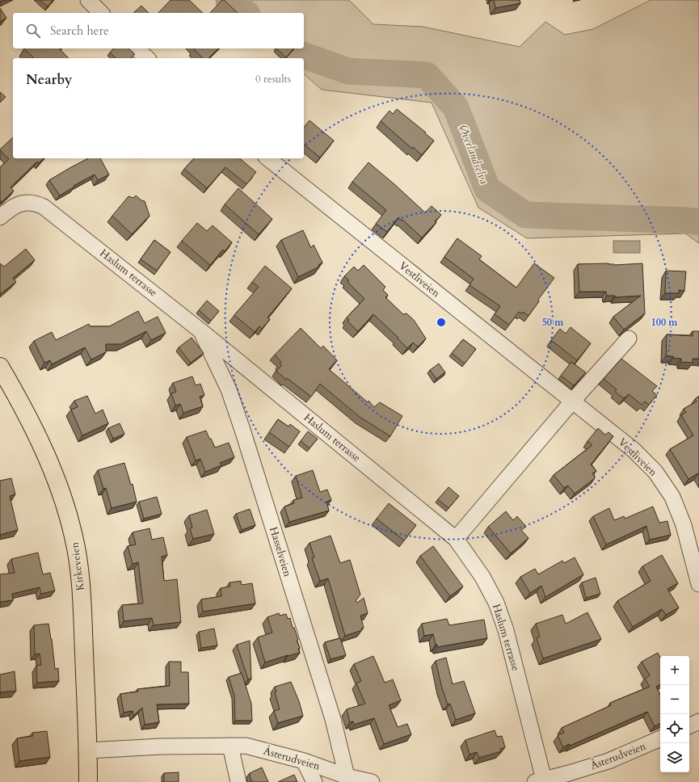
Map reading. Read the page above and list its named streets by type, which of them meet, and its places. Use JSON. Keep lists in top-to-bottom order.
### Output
{
  "streets": {
    "main road": ["Kirkeveien"],
    "street": [
      "Haslum terrasse",
      "Vestliveien",
      "Hasselveien",
      "Åsterudveien"
    ]
  },
  "crossings": [
    ["Haslum terrasse", "Hasselveien"],
    ["Haslum terrasse", "Åsterudveien"],
    ["Hasselveien", "Åsterudveien"],
    ["Kirkeveien", "Åsterudveien"]
  ],
  "water": ["Øverlandselva"],
  "page": {
    "search": "Search here",
    "heading": ["Nearby", "0 results"],
    "map_buttons": ["+", "−"]
  },
  "rings": ["50 m", "100 m"]
}
